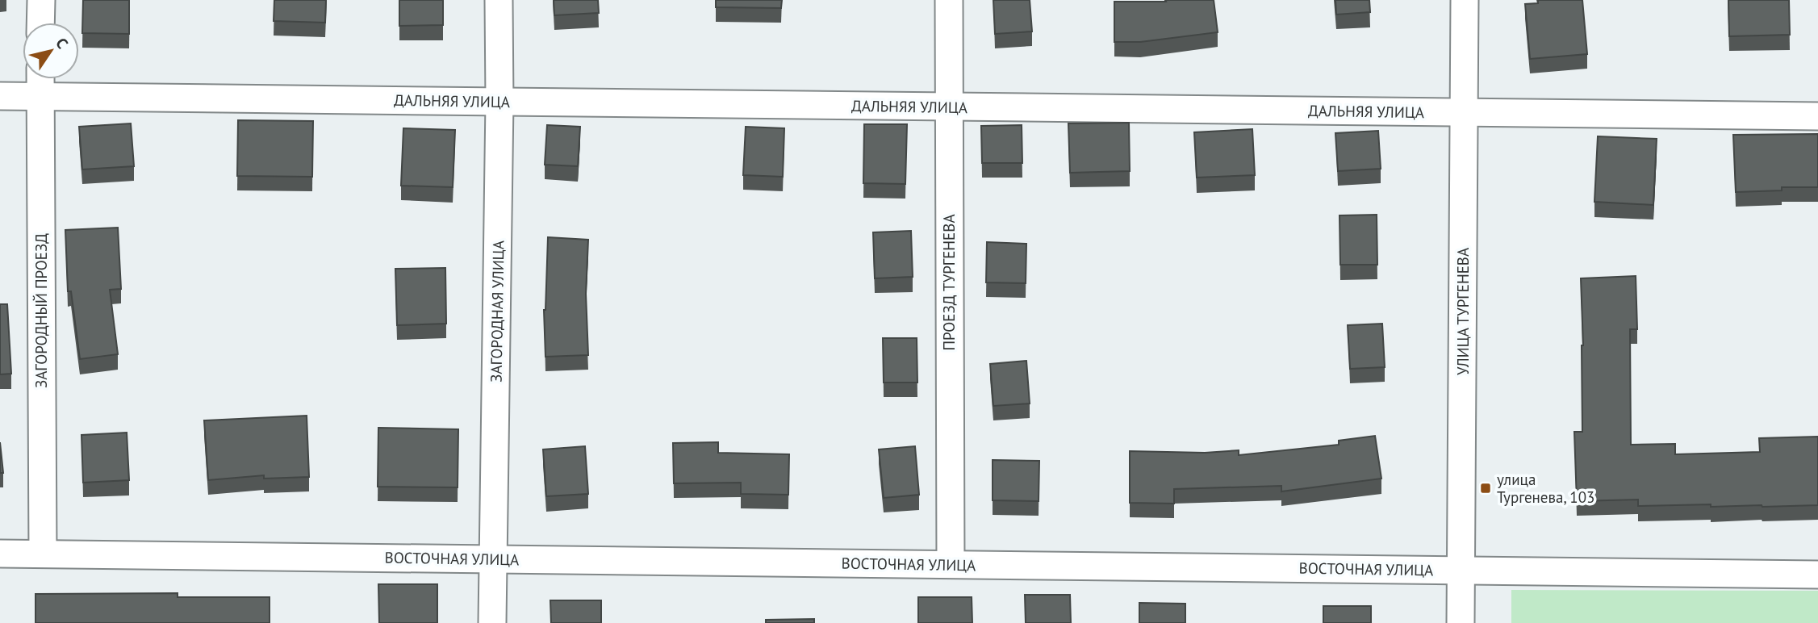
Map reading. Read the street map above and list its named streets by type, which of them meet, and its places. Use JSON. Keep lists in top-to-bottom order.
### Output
{
  "streets": {
    "street": [
      "ДАЛЬНЯЯ УЛИЦА",
      "ПРОЕЗД ТУРГЕНЕВА",
      "ЗАГОРОДНЫЙ ПРОЕЗД",
      "ЗАГОРОДНАЯ УЛИЦА",
      "УЛИЦА ТУРГЕНЕВА",
      "ВОСТОЧНАЯ УЛИЦА"
    ]
  },
  "crossings": [
    ["ДАЛЬНЯЯ УЛИЦА", "ПРОЕЗД ТУРГЕНЕВА"],
    ["ДАЛЬНЯЯ УЛИЦА", "ЗАГОРОДНЫЙ ПРОЕЗД"],
    ["ДАЛЬНЯЯ УЛИЦА", "ЗАГОРОДНАЯ УЛИЦА"],
    ["ДАЛЬНЯЯ УЛИЦА", "УЛИЦА ТУРГЕНЕВА"],
    ["ПРОЕЗД ТУРГЕНЕВА", "ВОСТОЧНАЯ УЛИЦА"],
    ["ЗАГОРОДНЫЙ ПРОЕЗД", "ВОСТОЧНАЯ УЛИЦА"],
    ["ЗАГОРОДНАЯ УЛИЦА", "ВОСТОЧНАЯ УЛИЦА"],
    ["УЛИЦА ТУРГЕНЕВА", "ВОСТОЧНАЯ УЛИЦА"]
  ],
  "places": {
    "transit": ["улица Тургенева, 103"]
  },
  "north": "top right"
}
